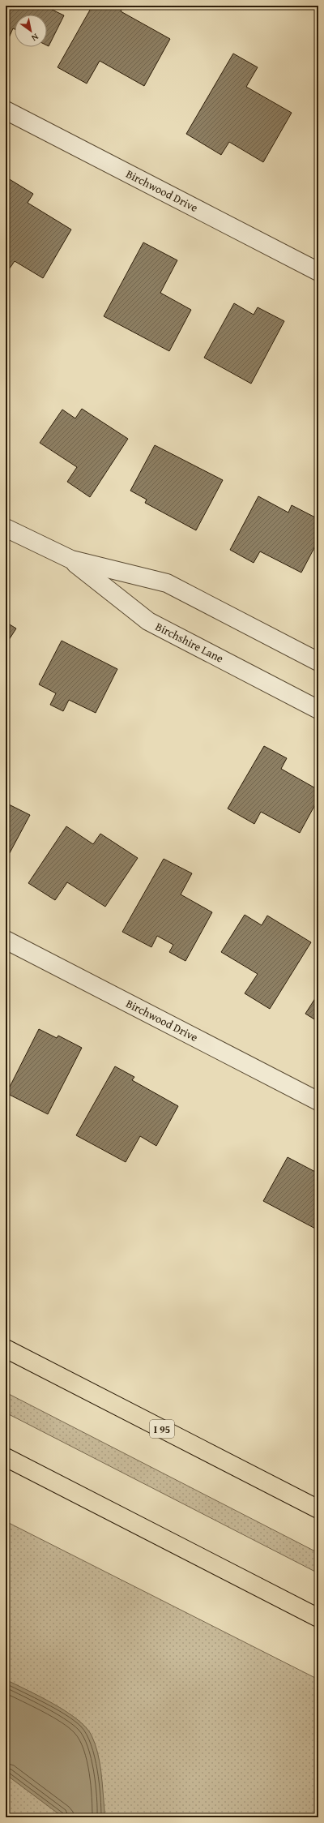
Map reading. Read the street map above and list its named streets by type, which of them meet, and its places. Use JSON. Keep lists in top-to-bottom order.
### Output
{
  "streets": {
    "highway": ["I 95"],
    "street": ["Birchwood Drive", "Birchshire Lane"]
  },
  "north": "bottom right"
}
